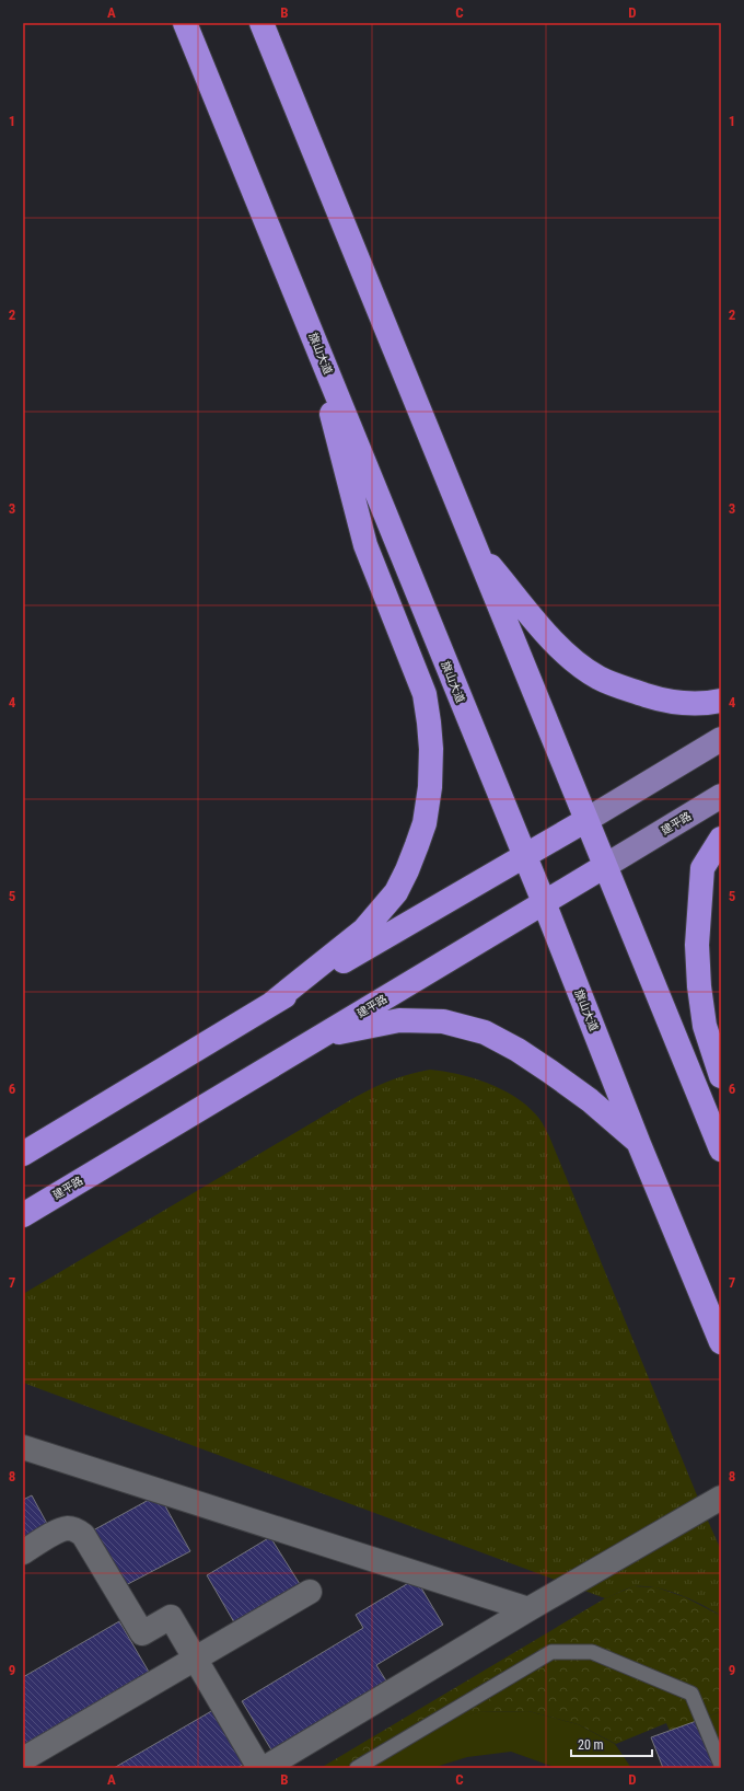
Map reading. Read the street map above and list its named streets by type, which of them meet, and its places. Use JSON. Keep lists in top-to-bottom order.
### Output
{
  "streets": {
    "highway": ["旗山大道", "建平路"]
  },
  "crossings": [
    ["旗山大道", "建平路"]
  ],
  "scale_bar": "20 m",
  "grid": {
    "columns": [
      "A",
      "B",
      "C",
      "D"
    ],
    "rows": [
      "1",
      "2",
      "3",
      "4",
      "5",
      "6",
      "7",
      "8",
      "9"
    ]
  }
}
